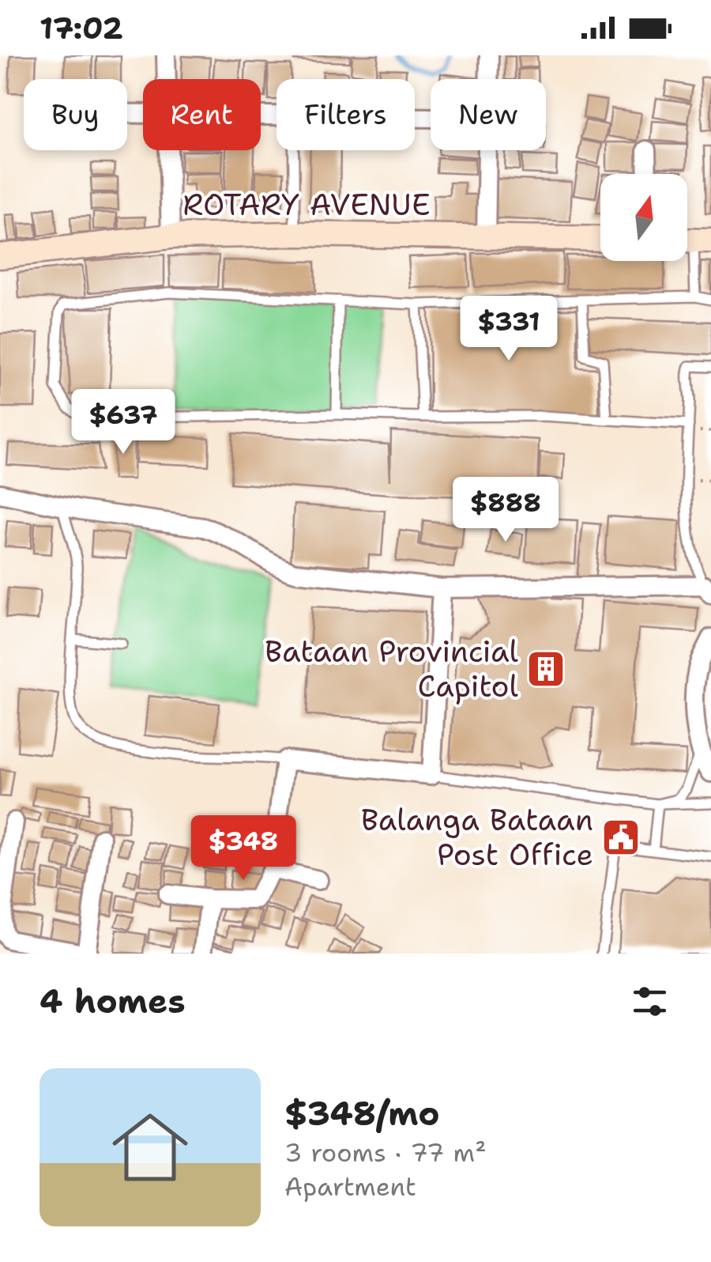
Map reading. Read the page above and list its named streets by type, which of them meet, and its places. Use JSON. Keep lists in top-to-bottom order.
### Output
{
  "streets": {
    "main road": ["ROTARY AVENUE"]
  },
  "places": {
    "building": ["Bataan Provincial Capitol"],
    "public building": ["Balanga Bataan Post Office"]
  },
  "north": "top",
  "page": {
    "status": "17:02",
    "chip": [
      "Buy",
      "Rent",
      "Filters",
      "New"
    ],
    "price": [
      "$331",
      "$637",
      "$888",
      "$348"
    ],
    "heading": "4 homes",
    "list": [
      {
        "name": "$348/mo",
        "note": "3 rooms · 77 m² · Apartment"
      }
    ]
  }
}
